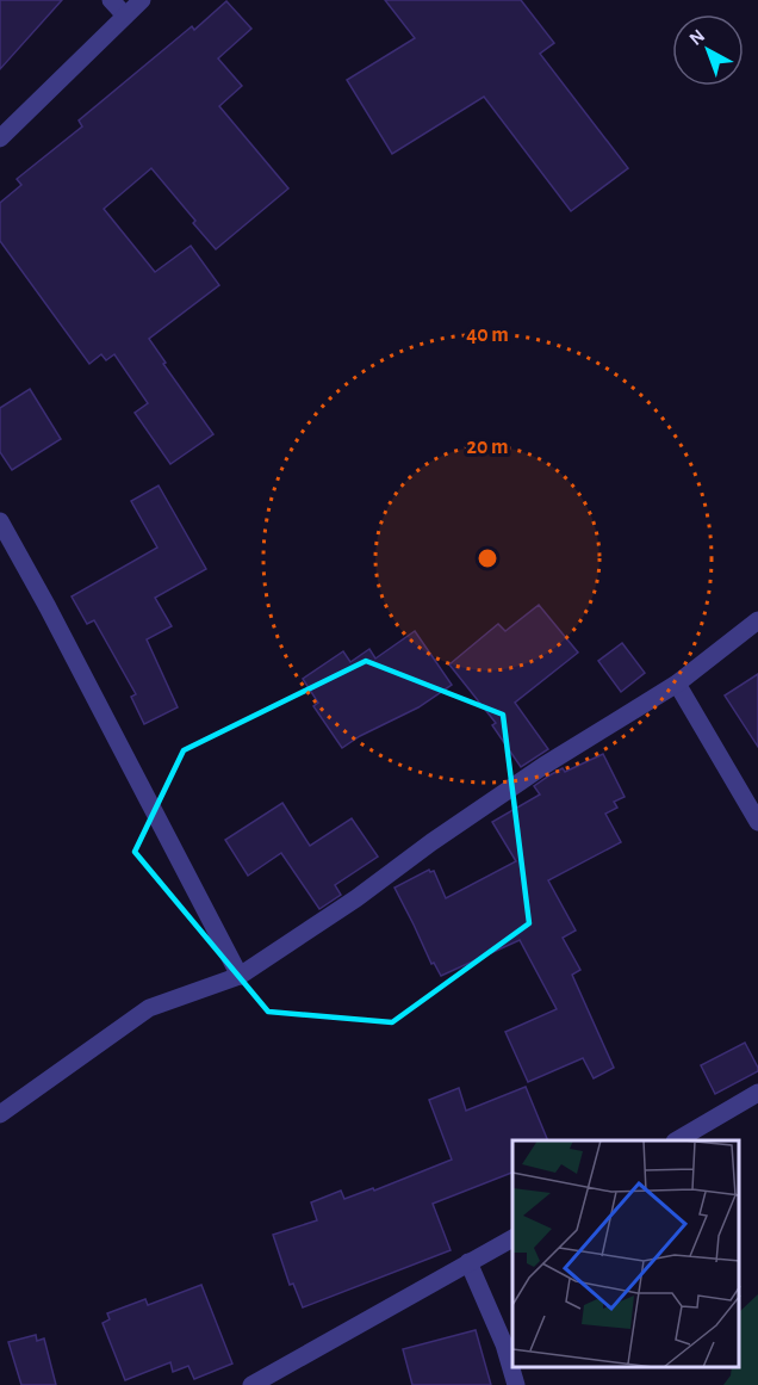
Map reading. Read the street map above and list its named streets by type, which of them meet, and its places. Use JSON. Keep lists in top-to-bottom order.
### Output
{
  "north": "top left",
  "rings": ["40 m", "20 m"]
}
